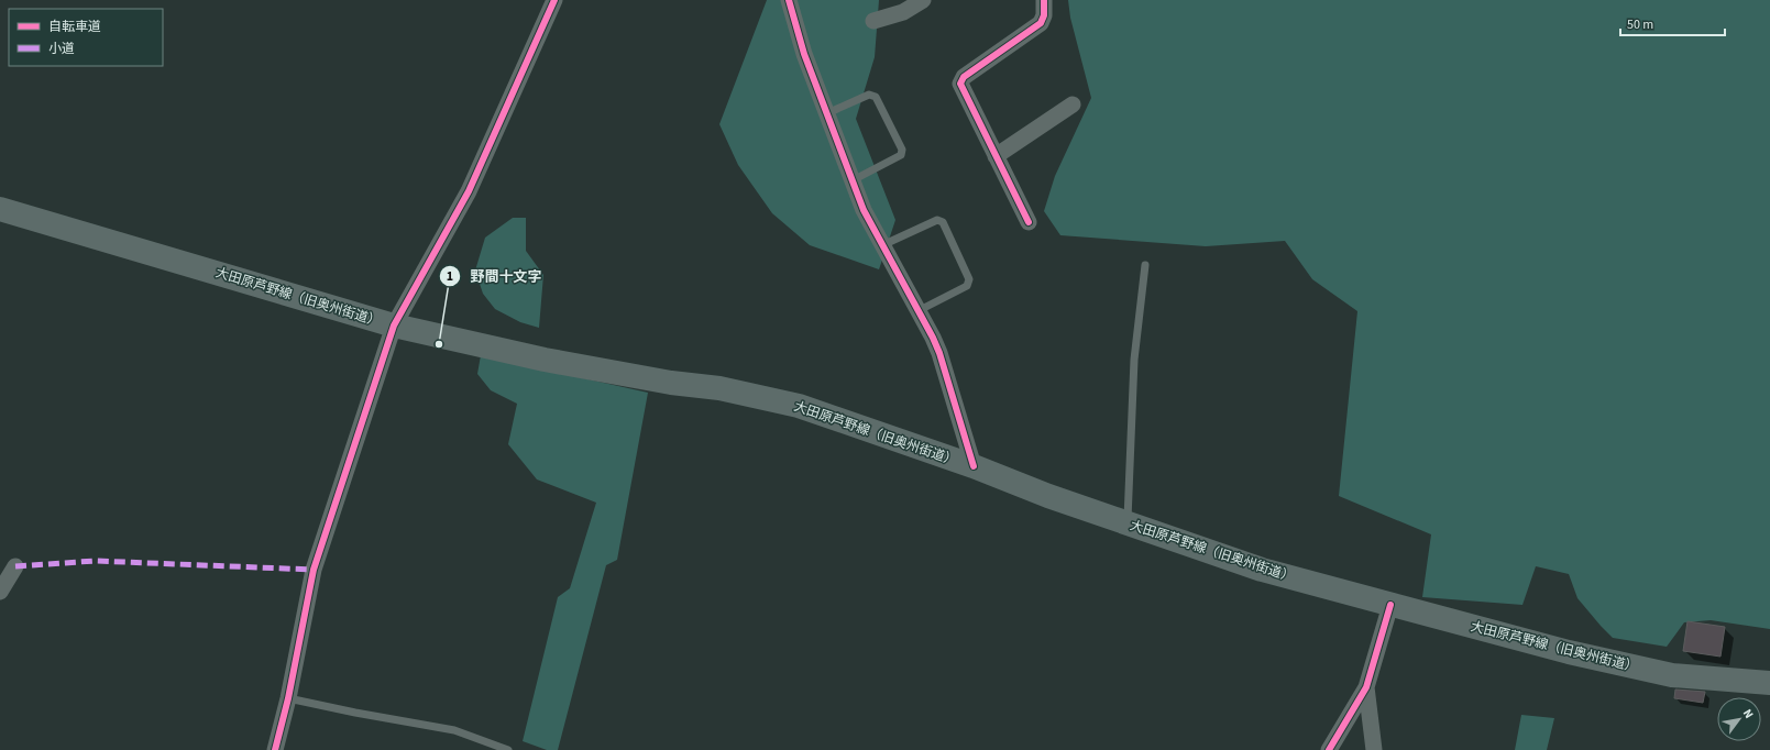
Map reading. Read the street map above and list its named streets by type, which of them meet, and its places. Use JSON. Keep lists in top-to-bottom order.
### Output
{
  "streets": {
    "main road": ["大田原芦野線（旧奥州街道）"]
  },
  "places": ["野間十文字"],
  "legend": ["自転車道", "小道"],
  "scale_bar": "50 m",
  "north": "top right"
}
